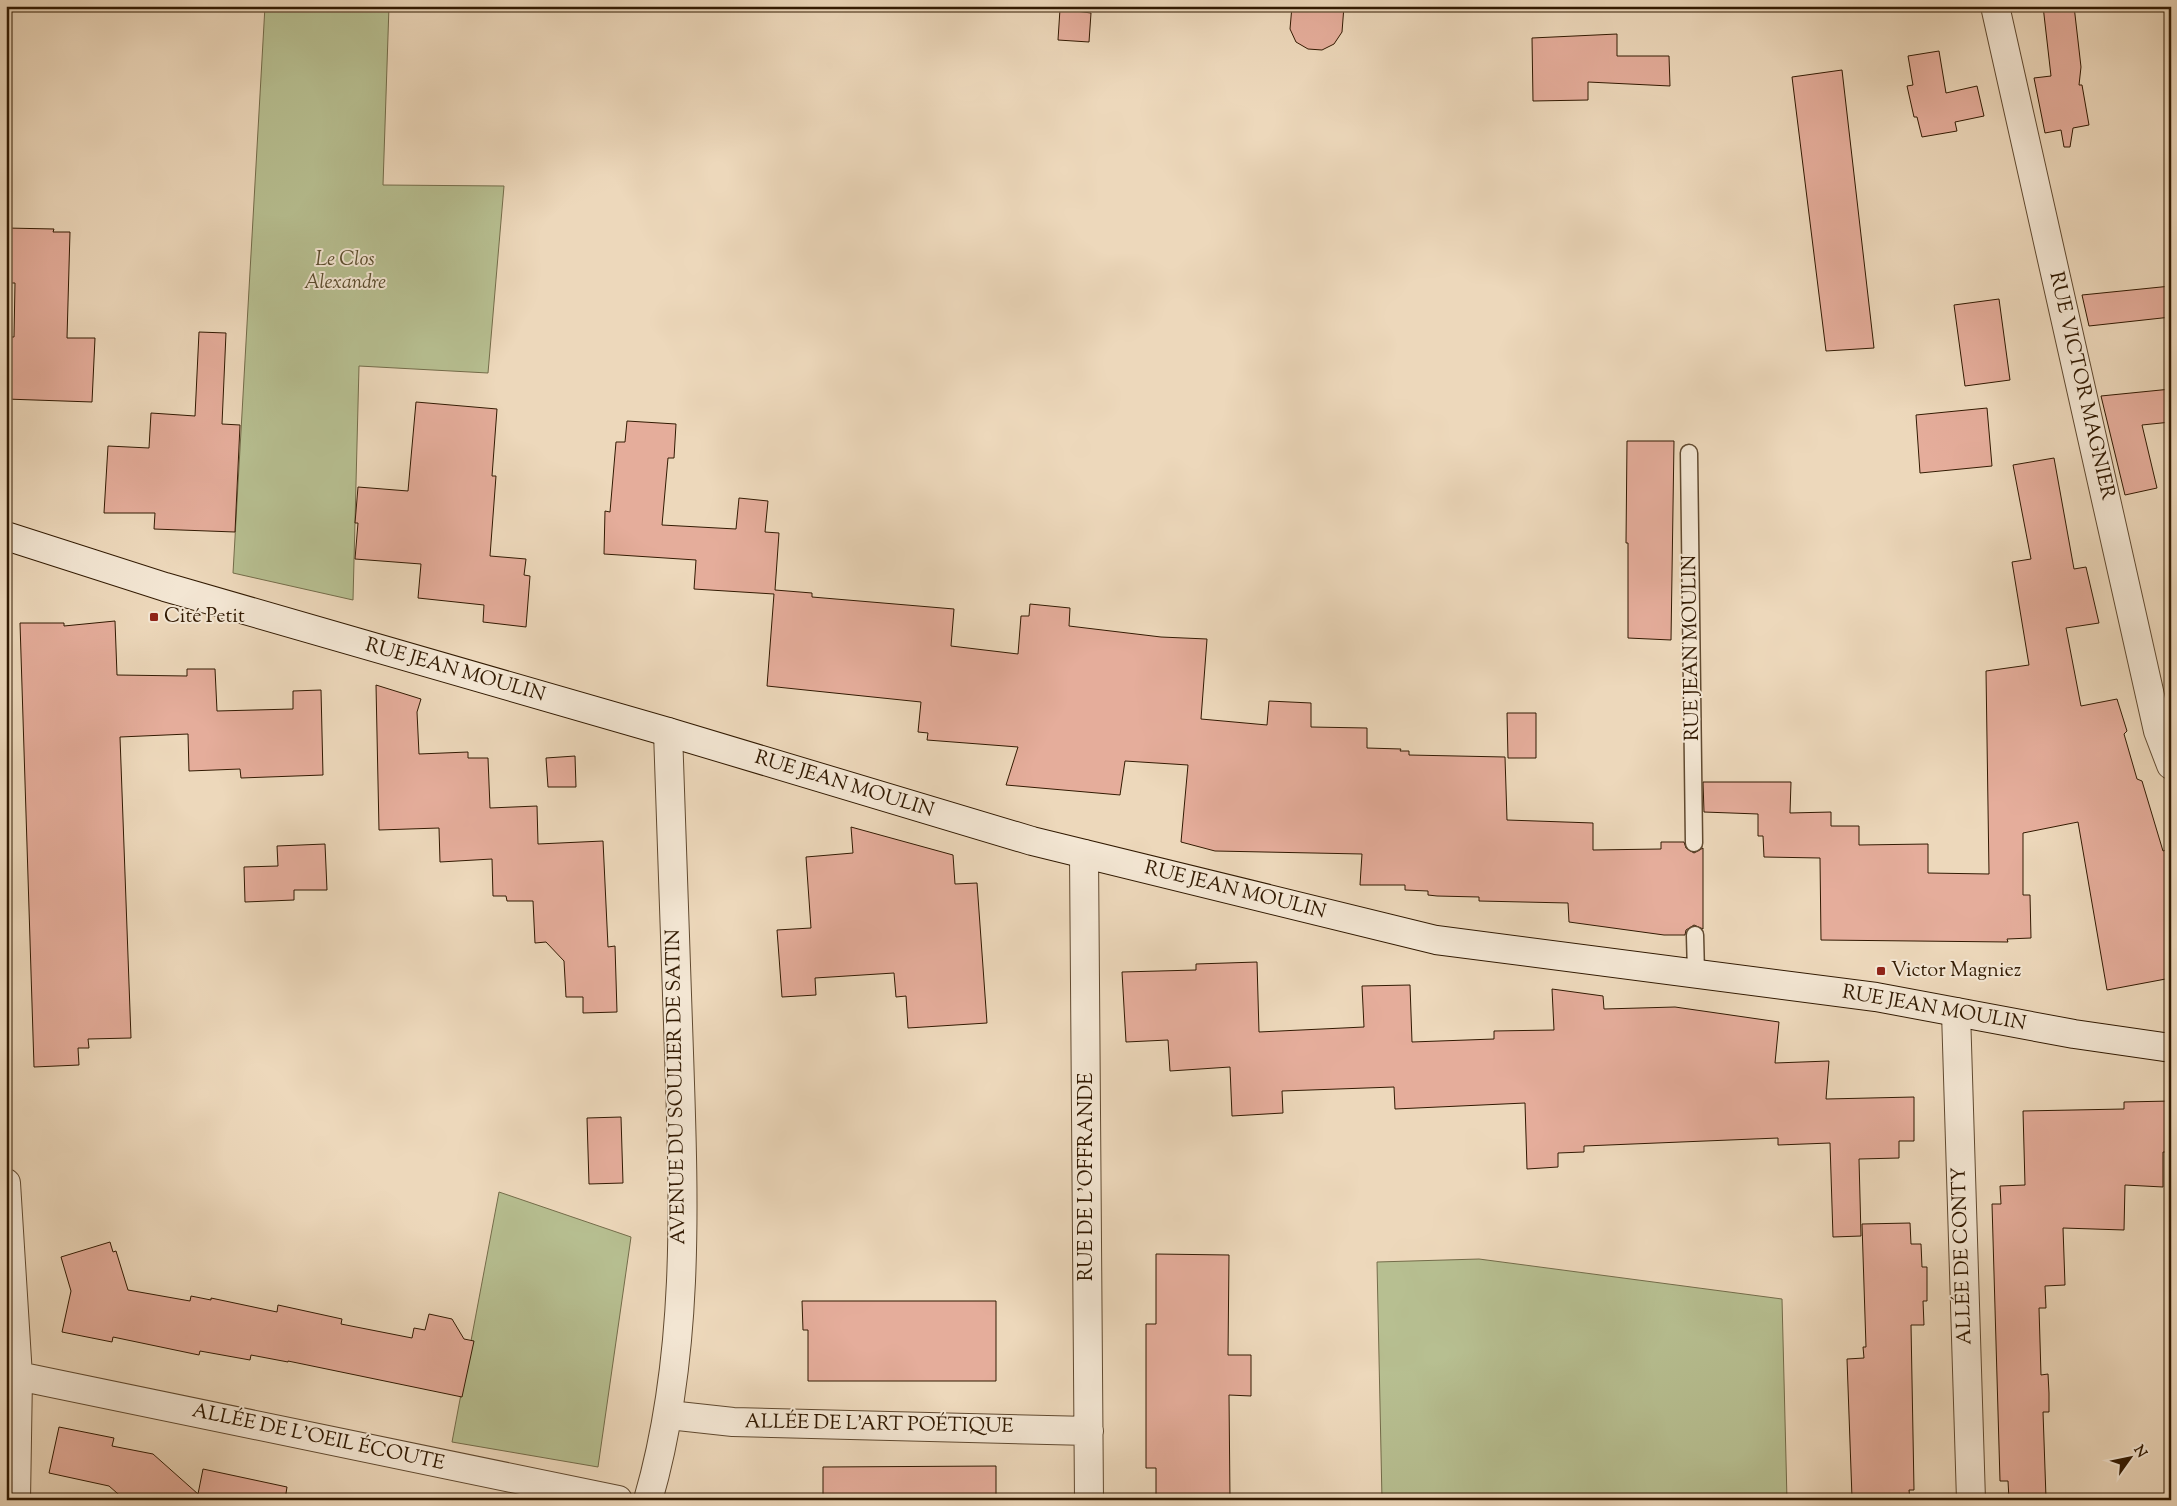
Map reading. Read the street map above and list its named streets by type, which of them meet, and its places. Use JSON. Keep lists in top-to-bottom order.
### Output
{
  "streets": {
    "street": [
      "RUE VICTOR MAGNIER",
      "RUE JEAN MOULIN",
      "AVENUE DU SOULIER DE SATIN",
      "RUE DE L'OFFRANDE",
      "ALLÉE DE CONTY",
      "ALLÉE DE L'ART POÉTIQUE",
      "ALLÉE DE L'OEIL ÉCOUTE"
    ]
  },
  "crossings": [
    ["RUE JEAN MOULIN", "AVENUE DU SOULIER DE SATIN"],
    ["RUE JEAN MOULIN", "RUE DE L'OFFRANDE"],
    ["RUE JEAN MOULIN", "ALLÉE DE CONTY"],
    ["AVENUE DU SOULIER DE SATIN", "ALLÉE DE L'ART POÉTIQUE"],
    ["RUE DE L'OFFRANDE", "ALLÉE DE L'ART POÉTIQUE"]
  ],
  "parks": ["Le Clos Alexandre"],
  "places": {
    "transit": ["Cité Petit", "Victor Magniez"]
  },
  "north": "top right"
}
